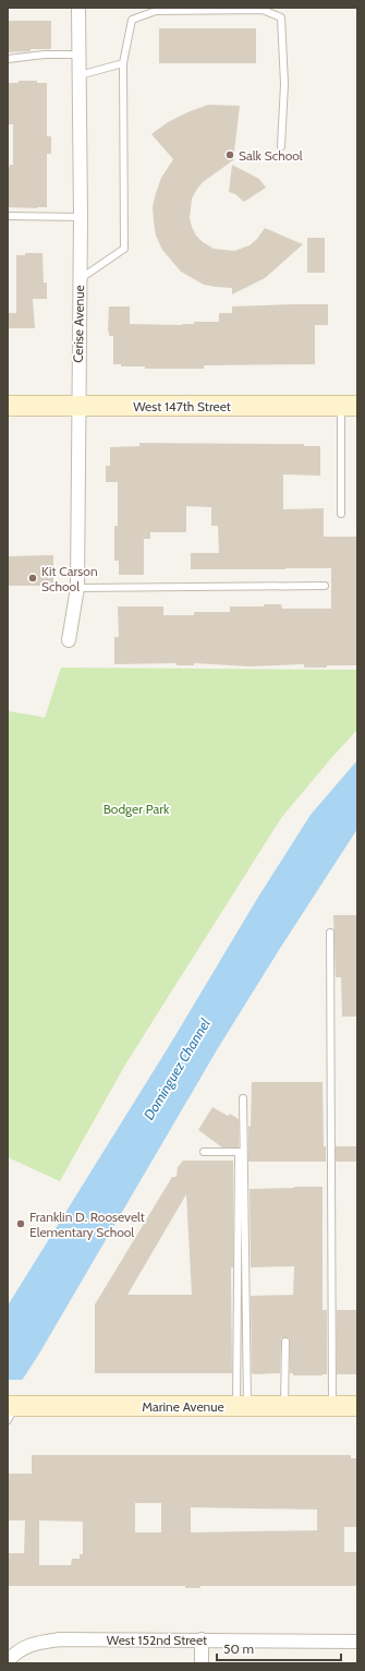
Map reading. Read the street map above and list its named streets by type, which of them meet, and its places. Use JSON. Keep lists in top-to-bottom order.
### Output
{
  "streets": {
    "street": [
      "Cerise Avenue",
      "West 147th Street",
      "Marine Avenue",
      "West 152nd Street"
    ]
  },
  "crossings": [
    ["Cerise Avenue", "West 147th Street"]
  ],
  "water": ["Dominguez Channel"],
  "parks": ["Bodger Park"],
  "places": ["Salk School", "Kit Carson School", "Franklin D. Roosevelt Elementary School"],
  "scale_bar": "50 m"
}
